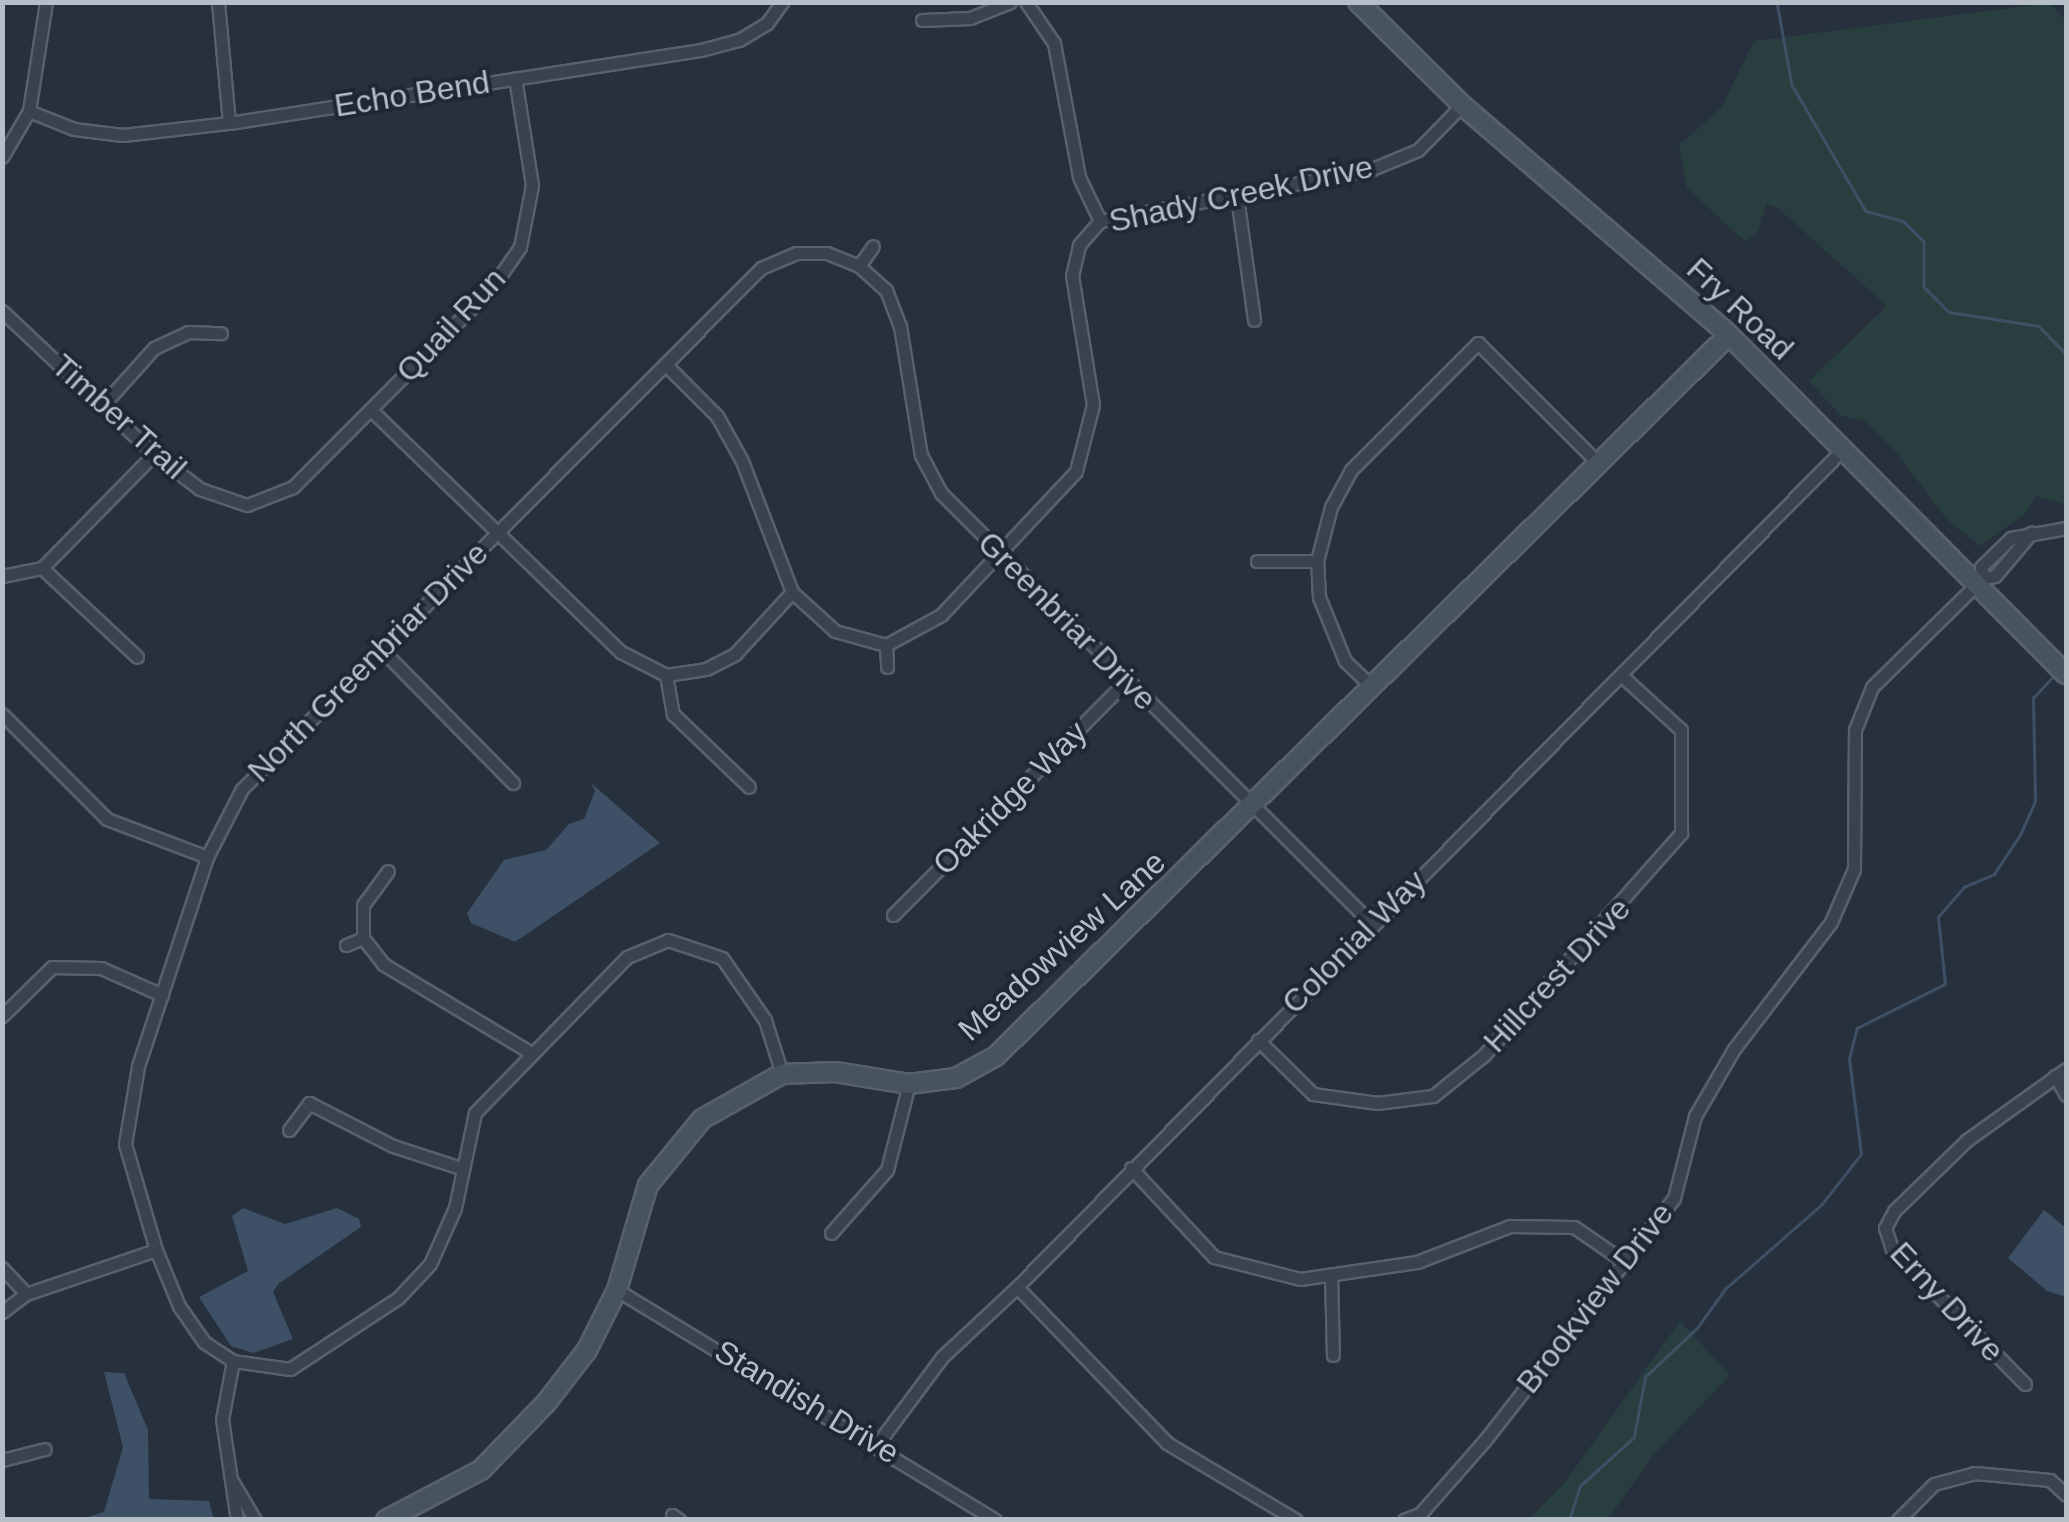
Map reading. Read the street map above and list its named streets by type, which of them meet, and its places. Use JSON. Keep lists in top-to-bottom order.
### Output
{
  "streets": {
    "street": [
      "Echo Bend",
      "Shady Creek Drive",
      "Fry Road",
      "Quail Run",
      "Timber Trail",
      "Greenbriar Drive",
      "North Greenbriar Drive",
      "Oakridge Way",
      "Colonial Way",
      "Meadowview Lane",
      "Hillcrest Drive",
      "Brookview Drive",
      "Erny Drive",
      "Standish Drive"
    ]
  },
  "crossings": [
    ["Echo Bend", "Quail Run"],
    ["Shady Creek Drive", "Fry Road"],
    ["Shady Creek Drive", "Greenbriar Drive"],
    ["Fry Road", "Colonial Way"],
    ["Fry Road", "Meadowview Lane"],
    ["Fry Road", "Brookview Drive"],
    ["Quail Run", "Timber Trail"],
    ["Greenbriar Drive", "North Greenbriar Drive"],
    ["Greenbriar Drive", "Oakridge Way"],
    ["Greenbriar Drive", "Colonial Way"],
    ["Greenbriar Drive", "Meadowview Lane"],
    ["Colonial Way", "Hillcrest Drive"],
    ["Colonial Way", "Standish Drive"],
    ["Meadowview Lane", "Standish Drive"]
  ]
}
